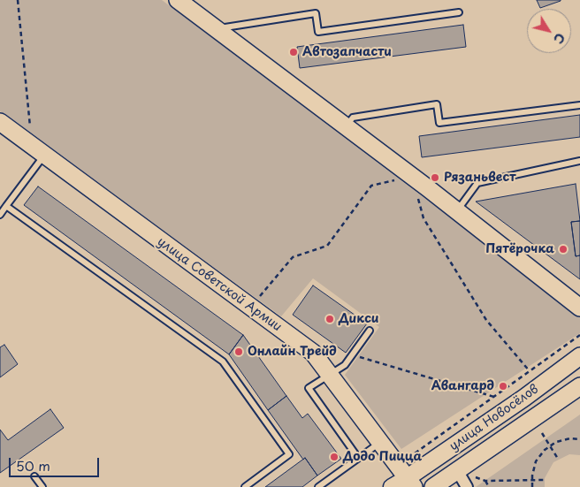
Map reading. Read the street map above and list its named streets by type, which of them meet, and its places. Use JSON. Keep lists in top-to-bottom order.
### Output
{
  "streets": {
    "main road": ["улица Советской Армии", "улица Новосёлов"]
  },
  "crossings": [
    ["улица Советской Армии", "улица Новосёлов"]
  ],
  "places": [
    "Автозапчасти",
    "Рязаньвест",
    "Пятёрочка",
    "Дикси",
    "Онлайн Трейд",
    "Авангард",
    "Додо Пицца"
  ],
  "scale_bar": "50 m",
  "north": "bottom right"
}
